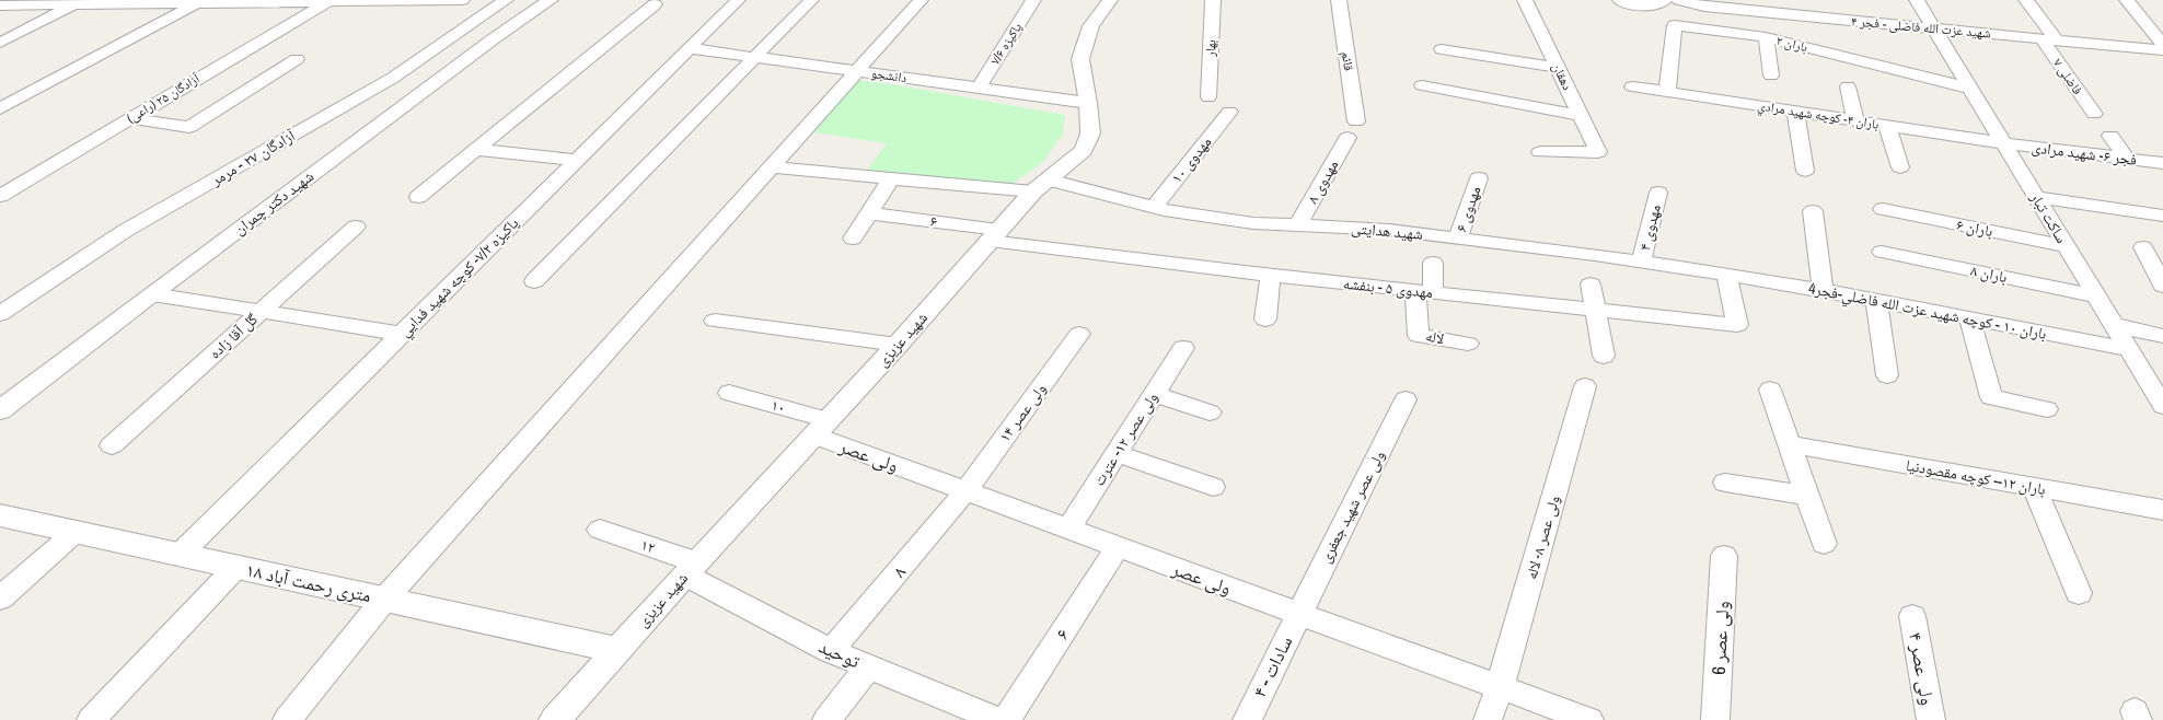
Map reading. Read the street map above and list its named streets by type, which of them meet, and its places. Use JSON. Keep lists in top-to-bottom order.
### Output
{
  "streets": {
    "street": [
      "شهید عزت الله فاضلی - فجر ۴",
      "پاکیزه ۷/۶",
      "باران ۲",
      "بهار",
      "قائم",
      "دانشجو",
      "دهقان",
      "فاضلی ۷",
      "آزادگان ۲۵ (راعی)",
      "باران ۴- كوچه شهيد مرادي",
      "فجر ۶- شهید مرادی",
      "آزادگان ۲۷ - مرمر",
      "مهدوی ۱۰",
      "مهدوی ۸",
      "شهید دکتر چمران",
      "مهدوی ۶",
      "ساکت تبار",
      "۶",
      "مهدوی ۴",
      "باران ۶",
      "شهید هدایتی",
      "باران ۸",
      "پاکیزه ۷/۲- كوچه شهيد فدايي",
      "مهدوی ۵ - بنفشه",
      "باران ۱۰ - كوچه شهيد عزت الله فاضلي-فجر4",
      "گل آقا زاده",
      "لاله",
      "شهید عزیزی",
      "۱۰",
      "ولی عصر ۱۴",
      "ولی عصر ۱۲- عترت",
      "ولی عصر",
      "باران ۱۲-- كوچه مقصودنيا",
      "ولی عصر شهید جعفری",
      "ولی عصر ۸- لاله",
      "۱۲",
      "۸",
      "۱۸ متری رحمت آباد",
      "ولی عصر 6",
      "توحید",
      "۴ - سادات",
      "ولی عصر ۴"
    ]
  },
  "crossings": [
    ["شهید عزت الله فاضلی - فجر ۴", "فاضلی ۷"],
    ["شهید عزت الله فاضلی - فجر ۴", "ساکت تبار"],
    ["پاکیزه ۷/۶", "دانشجو"],
    ["باران ۲", "باران ۴- كوچه شهيد مرادي"],
    ["باران ۲", "ساکت تبار"],
    ["دانشجو", "پاکیزه ۷/۲- كوچه شهيد فدايي"],
    ["دانشجو", "شهید عزیزی"],
    ["باران ۴- كوچه شهيد مرادي", "فجر ۶- شهید مرادی"],
    ["باران ۴- كوچه شهيد مرادي", "ساکت تبار"],
    ["فجر ۶- شهید مرادی", "ساکت تبار"],
    ["مهدوی ۱۰", "شهید هدایتی"],
    ["مهدوی ۸", "شهید هدایتی"],
    ["مهدوی ۶", "شهید هدایتی"],
    ["ساکت تبار", "باران ۶"],
    ["ساکت تبار", "باران ۸"],
    ["ساکت تبار", "باران ۱۰ - كوچه شهيد عزت الله فاضلي-فجر4"],
    ["۶", "مهدوی ۵ - بنفشه"],
    ["۶", "شهید عزیزی"],
    ["۶", "ولی عصر"],
    ["مهدوی ۴", "شهید هدایتی"],
    ["شهید هدایتی", "مهدوی ۵ - بنفشه"],
    ["شهید هدایتی", "باران ۱۰ - كوچه شهيد عزت الله فاضلي-فجر4"],
    ["شهید هدایتی", "شهید عزیزی"],
    ["پاکیزه ۷/۲- كوچه شهيد فدايي", "۱۸ متری رحمت آباد"],
    ["مهدوی ۵ - بنفشه", "باران ۱۰ - كوچه شهيد عزت الله فاضلي-فجر4"],
    ["مهدوی ۵ - بنفشه", "لاله"],
    ["مهدوی ۵ - بنفشه", "شهید عزیزی"],
    ["شهید عزیزی", "۱۰"],
    ["شهید عزیزی", "ولی عصر"],
    ["شهید عزیزی", "۱۲"],
    ["شهید عزیزی", "۱۸ متری رحمت آباد"],
    ["شهید عزیزی", "توحید"],
    ["۱۰", "ولی عصر"],
    ["ولی عصر ۱۴", "ولی عصر"],
    ["ولی عصر ۱۴", "۸"],
    ["ولی عصر ۱۲- عترت", "ولی عصر"],
    ["ولی عصر", "ولی عصر شهید جعفری"],
    ["ولی عصر", "ولی عصر ۸- لاله"],
    ["ولی عصر", "۸"],
    ["ولی عصر", "۴ - سادات"],
    ["ولی عصر شهید جعفری", "۴ - سادات"],
    ["۱۲", "توحید"],
    ["۸", "توحید"]
  ]
}
